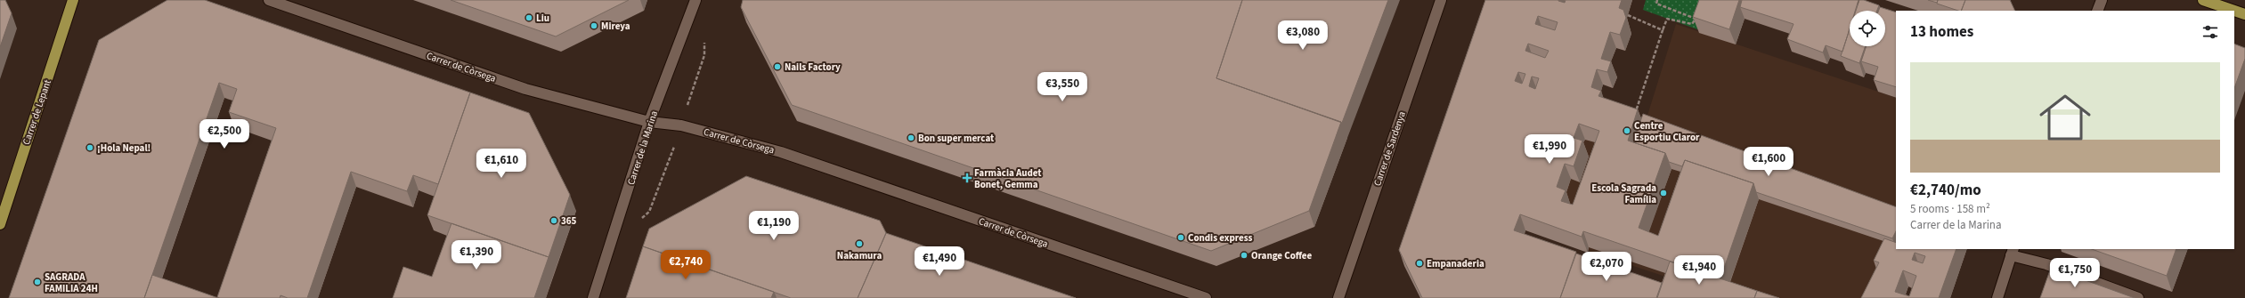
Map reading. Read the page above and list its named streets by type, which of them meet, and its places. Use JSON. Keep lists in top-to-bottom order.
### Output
{
  "streets": {
    "main road": ["Carrer de Lepant"],
    "street": ["Carrer de Còrsega", "Carrer de la Marina", "Carrer de Sardenya"]
  },
  "crossings": [
    ["Carrer de Còrsega", "Carrer de la Marina"]
  ],
  "places": {
    "other": [
      "Liu",
      "Mireya",
      "Nails Factory",
      "Centre Esportiu Claror",
      "Bon super mercat",
      "¡Hola Nepal!",
      "Escola Sagrada Família",
      "365",
      "Condis express",
      "Nakamura",
      "Orange Coffee",
      "Empanaderia",
      "SAGRADA FAMILIA 24H"
    ],
    "health": ["Farmàcia Audet Bonet, Gemma"]
  },
  "page": {
    "heading": "13 homes",
    "price": [
      "€3,080",
      "€3,550",
      "€2,500",
      "€1,990",
      "€1,600",
      "€1,610",
      "€1,190",
      "€1,390",
      "€1,490",
      "€2,740",
      "€2,070",
      "€1,940",
      "€1,750"
    ],
    "list": [
      {
        "name": "€2,740/mo",
        "note": "5 rooms · 158 m² · Carrer de la Marina"
      }
    ]
  }
}
